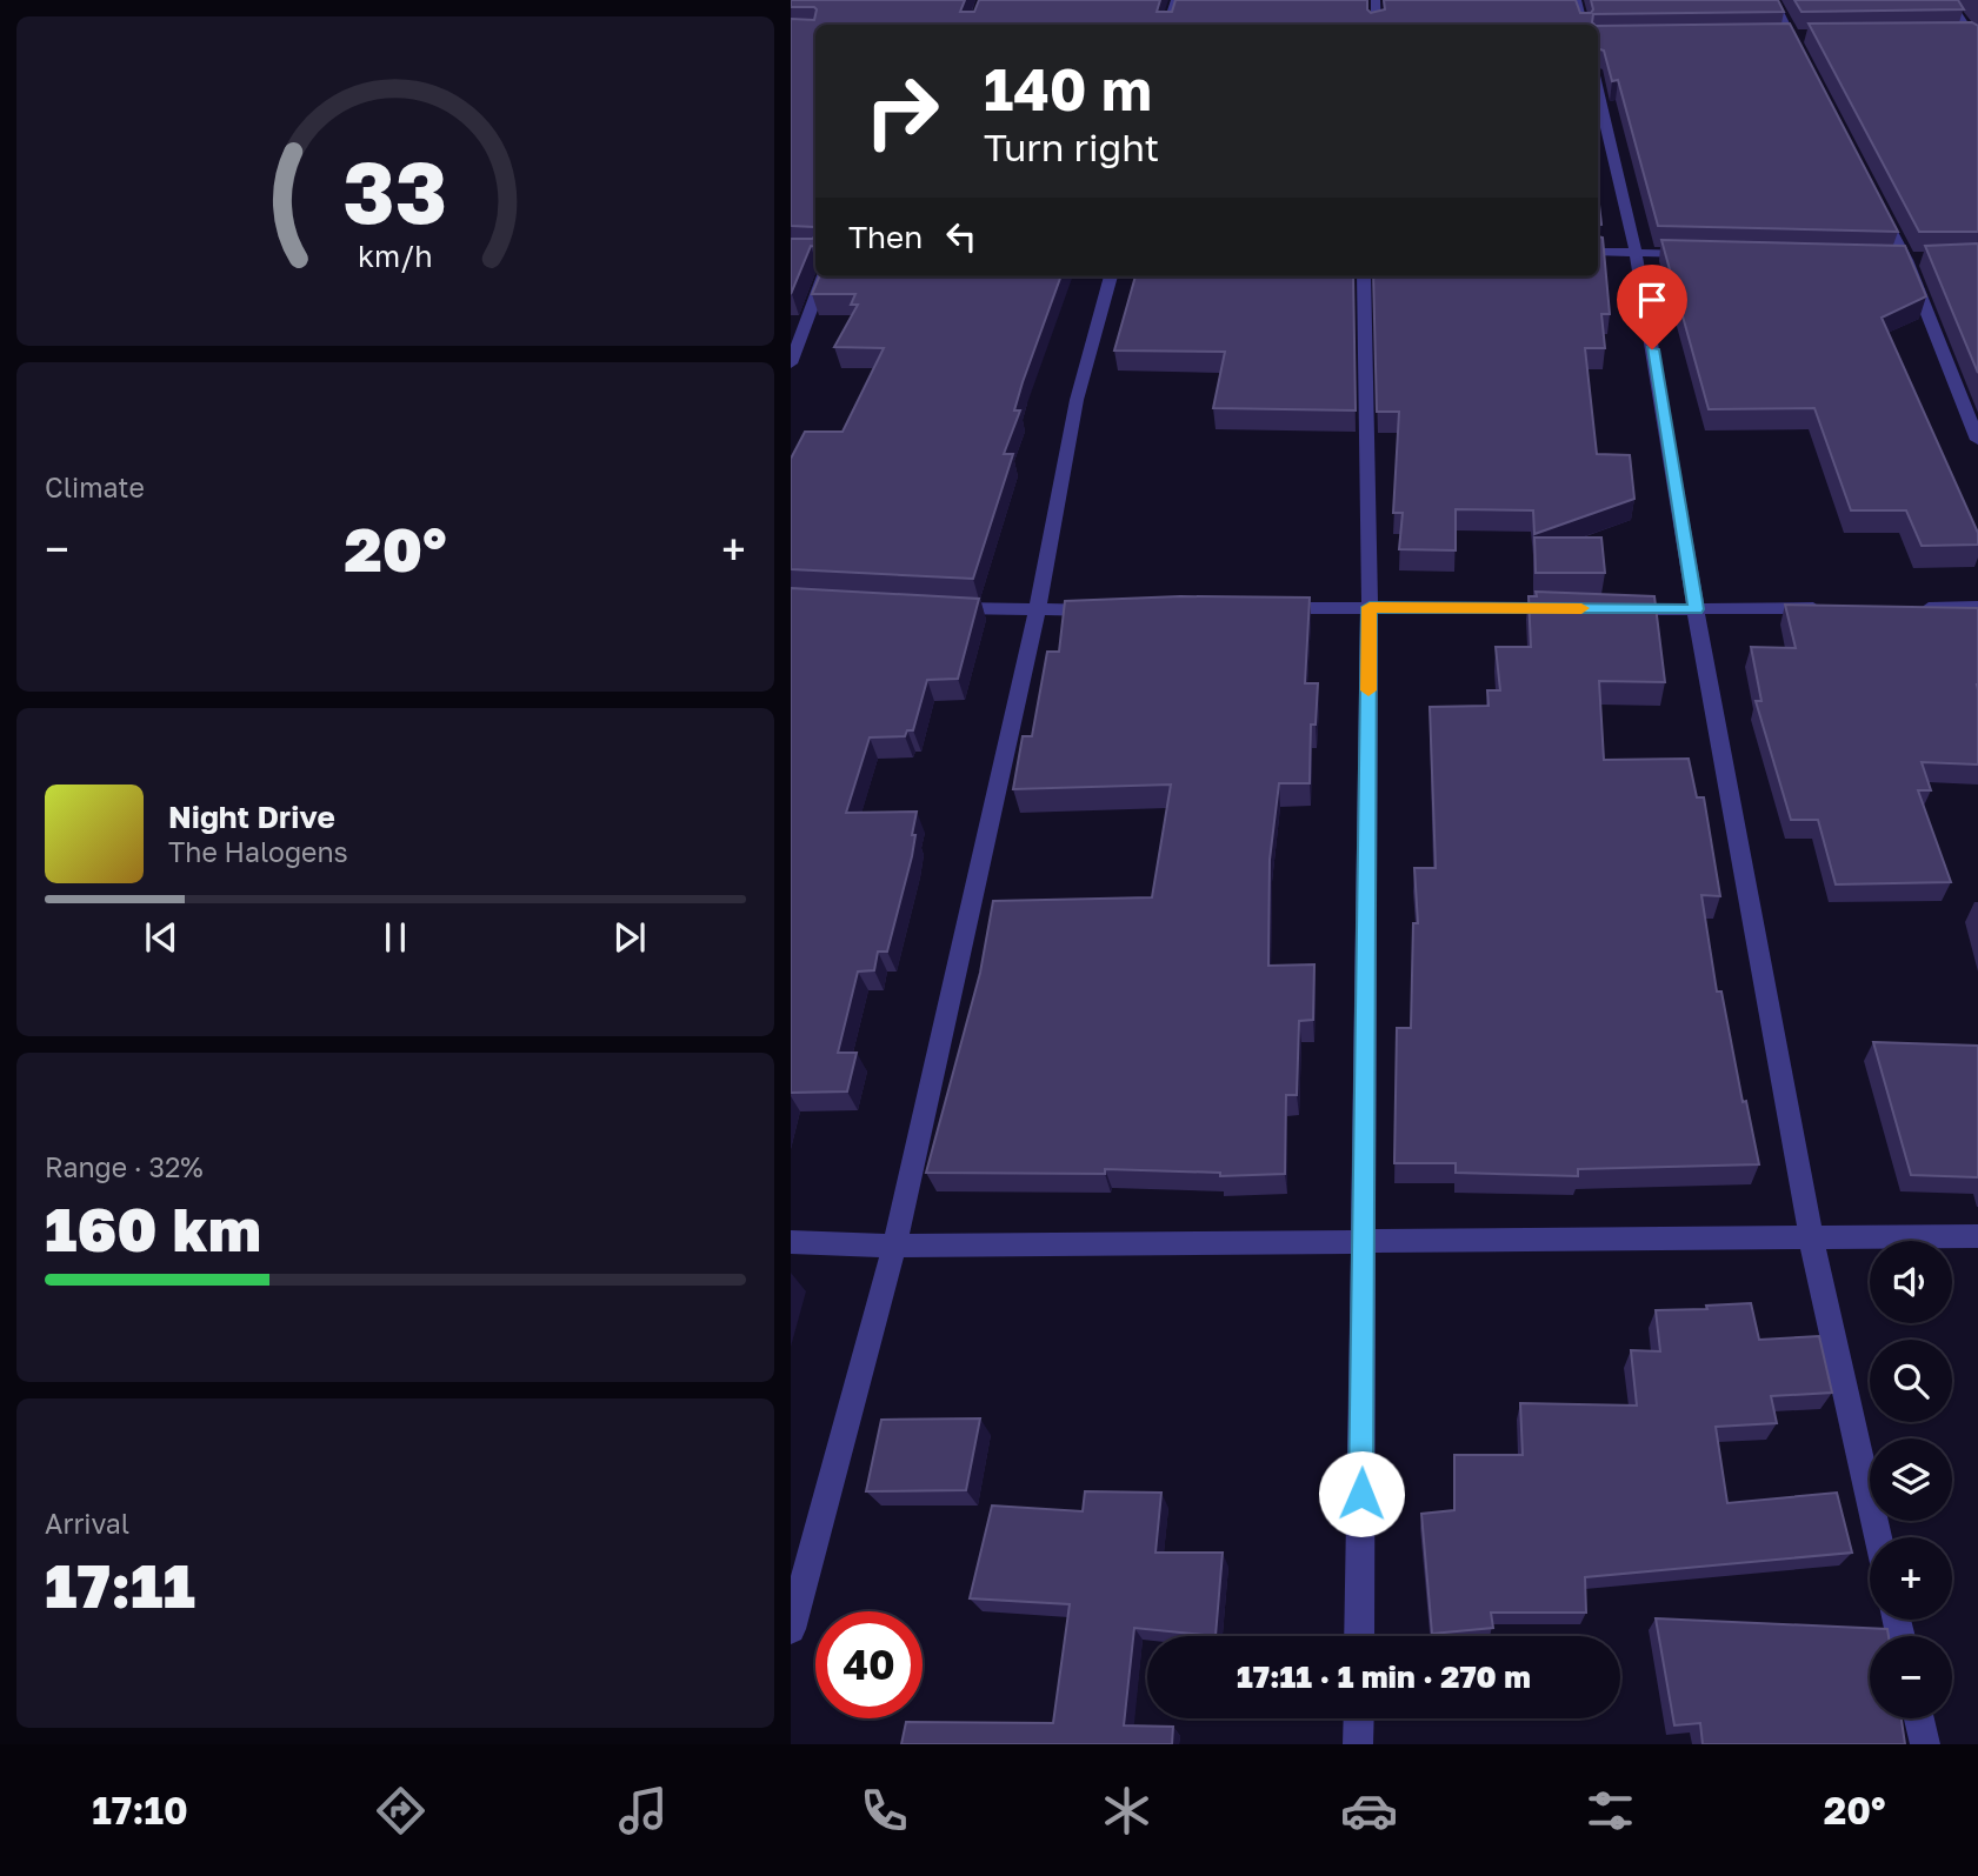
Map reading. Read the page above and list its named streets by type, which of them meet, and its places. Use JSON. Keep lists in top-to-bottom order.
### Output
{
  "page": {
    "turn": ["140 m", "Turn right"],
    "then": "Then",
    "tile": [
      "Climate",
      ["Range · 32%", "160 km"],
      ["Arrival", "17:11"]
    ],
    "heat": ["−", "20°", "+"],
    "song": ["Night Drive", "The Halogens"],
    "map_buttons": ["+", "−"],
    "limit": "40",
    "trip": "17:11 · 1 min · 270 m",
    "tabs": ["17:10", "20°"],
    "gauge": ["33", "km/h"]
  }
}
